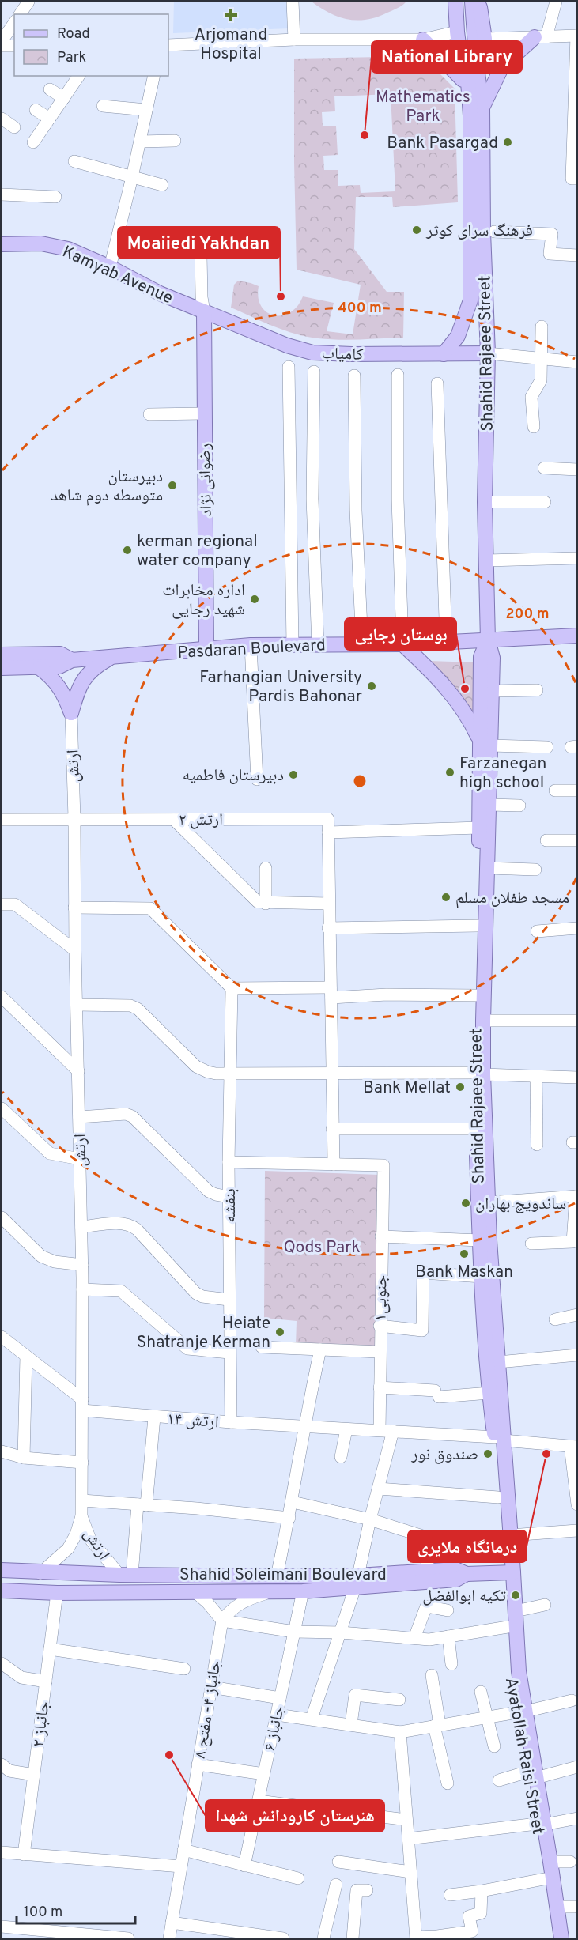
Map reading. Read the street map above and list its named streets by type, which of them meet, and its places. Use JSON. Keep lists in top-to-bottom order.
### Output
{
  "streets": {
    "main road": [
      "Kamyab Avenue",
      "کامیاب",
      "Shahid Rajaee Street",
      "رضوانی نژاد",
      "Pasdaran Boulevard",
      "Shahid Soleimani Boulevard",
      "Ayatollah Raisi Street"
    ],
    "street": [
      "ارتش",
      "ارتش ۲",
      "بنفشه",
      "جنوبی۱",
      "ارتش ۱۴",
      "جانباز ۴- مفتح ۸",
      "جانباز ۲",
      "جانباز ۶"
    ]
  },
  "crossings": [
    ["Kamyab Avenue", "کامیاب"],
    ["Kamyab Avenue", "رضوانی نژاد"],
    ["کامیاب", "Shahid Rajaee Street"],
    ["کامیاب", "رضوانی نژاد"],
    ["Shahid Rajaee Street", "Pasdaran Boulevard"],
    ["Shahid Rajaee Street", "ارتش ۱۴"],
    ["Shahid Rajaee Street", "Ayatollah Raisi Street"],
    ["رضوانی نژاد", "Pasdaran Boulevard"],
    ["ارتش", "ارتش ۲"],
    ["ارتش", "ارتش ۱۴"],
    ["ارتش", "Shahid Soleimani Boulevard"],
    ["بنفشه", "ارتش ۱۴"],
    ["جنوبی۱", "ارتش ۱۴"],
    ["Shahid Soleimani Boulevard", "جانباز ۲"],
    ["Shahid Soleimani Boulevard", "جانباز ۶"]
  ],
  "parks": ["Mathematics Park", "Qods Park"],
  "places": {
    "health": ["Arjomand Hospital"],
    "other": [
      "National Library",
      "Bank Pasargad",
      "فرهنگ سرای کوثر",
      "Moaiiedi Yakhdan",
      "دبیرستان متوسطه دوم شاهد",
      "kerman regional water company",
      "اداره مخابرات شهید رجایی",
      "Farhangian University Pardis Bahonar",
      "بوستان رجایی",
      "Farzanegan high school",
      "دبیرستان فاطمیه",
      "مسجد طفلان مسلم",
      "Bank Mellat",
      "ساندویچ بهاران",
      "Bank Maskan",
      "Heiate Shatranje Kerman",
      "صندوق نور",
      "درمانگاه ملایری",
      "تکیه ابوالفضل",
      "هنرستان کارودانش شهدا"
    ]
  },
  "legend": ["Road", "Park"],
  "scale_bar": "100 m",
  "rings": ["400 m", "200 m"]
}
